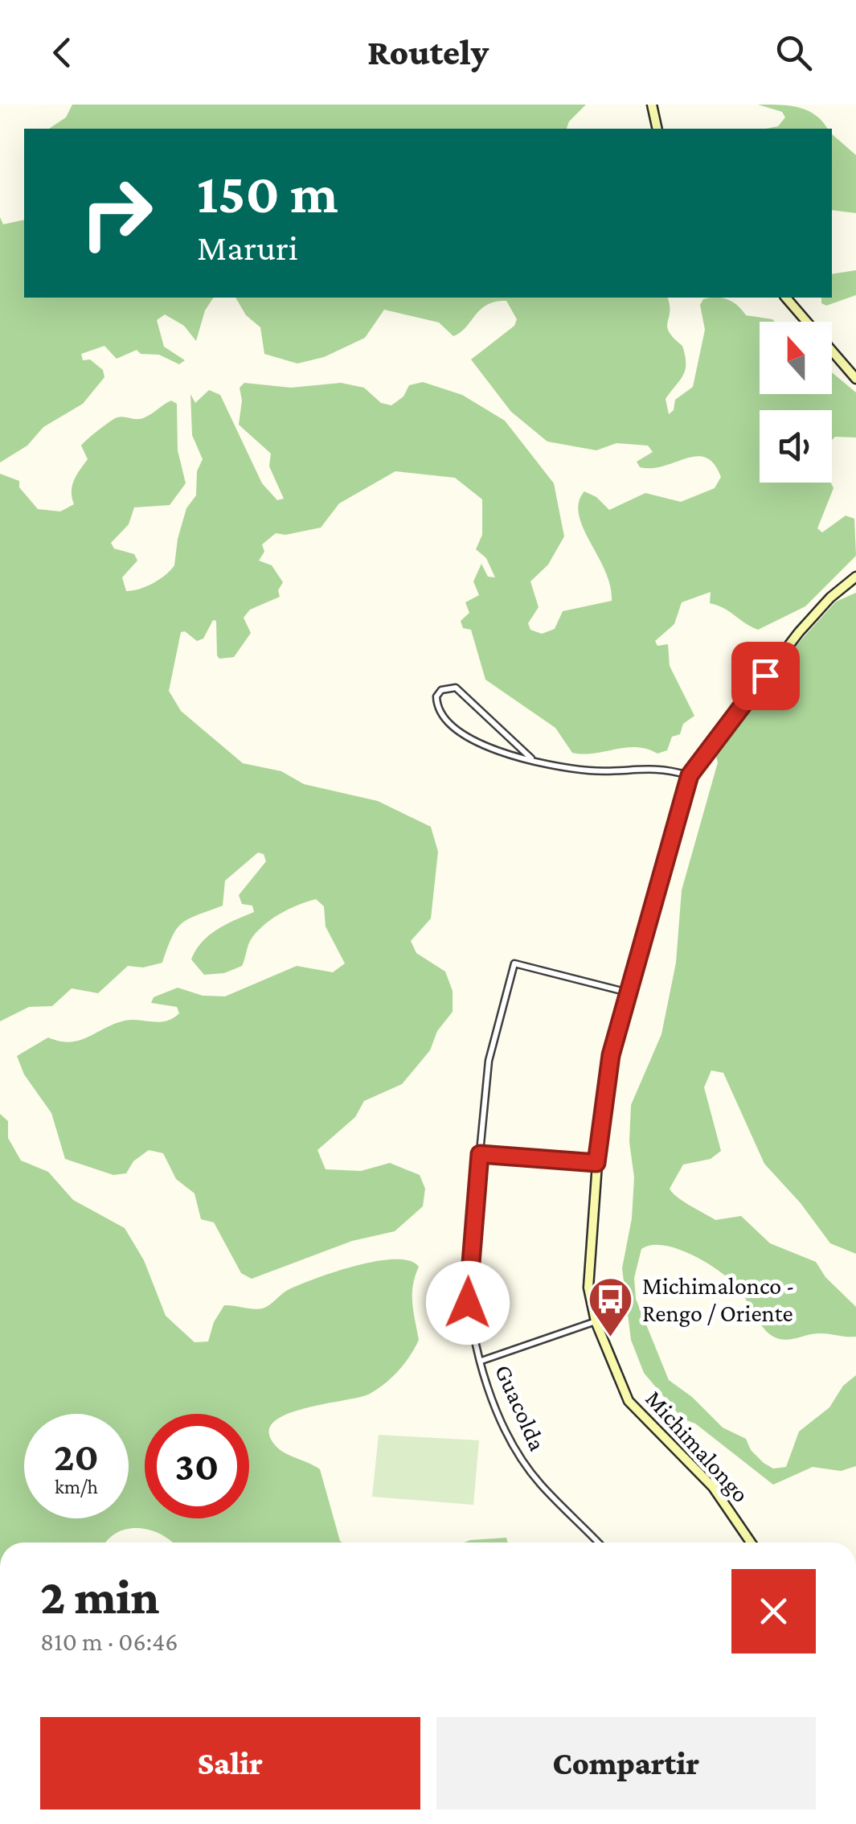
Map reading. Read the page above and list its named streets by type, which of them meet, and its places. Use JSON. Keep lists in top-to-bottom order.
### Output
{
  "streets": {
    "main road": ["Michimalongo"],
    "street": ["Guacolda"]
  },
  "crossings": [
    ["Guacolda", "Michimalongo"]
  ],
  "places": {
    "bus stop": ["Michimalonco - Rengo / Oriente"]
  },
  "north": "top",
  "page": {
    "header": "Routely",
    "turn": ["150 m", "Maruri"],
    "speed": "20 km/h",
    "limit": "30",
    "heading": ["2 min", "810 m · 06:46"],
    "buttons": ["Salir", "Compartir"]
  }
}
